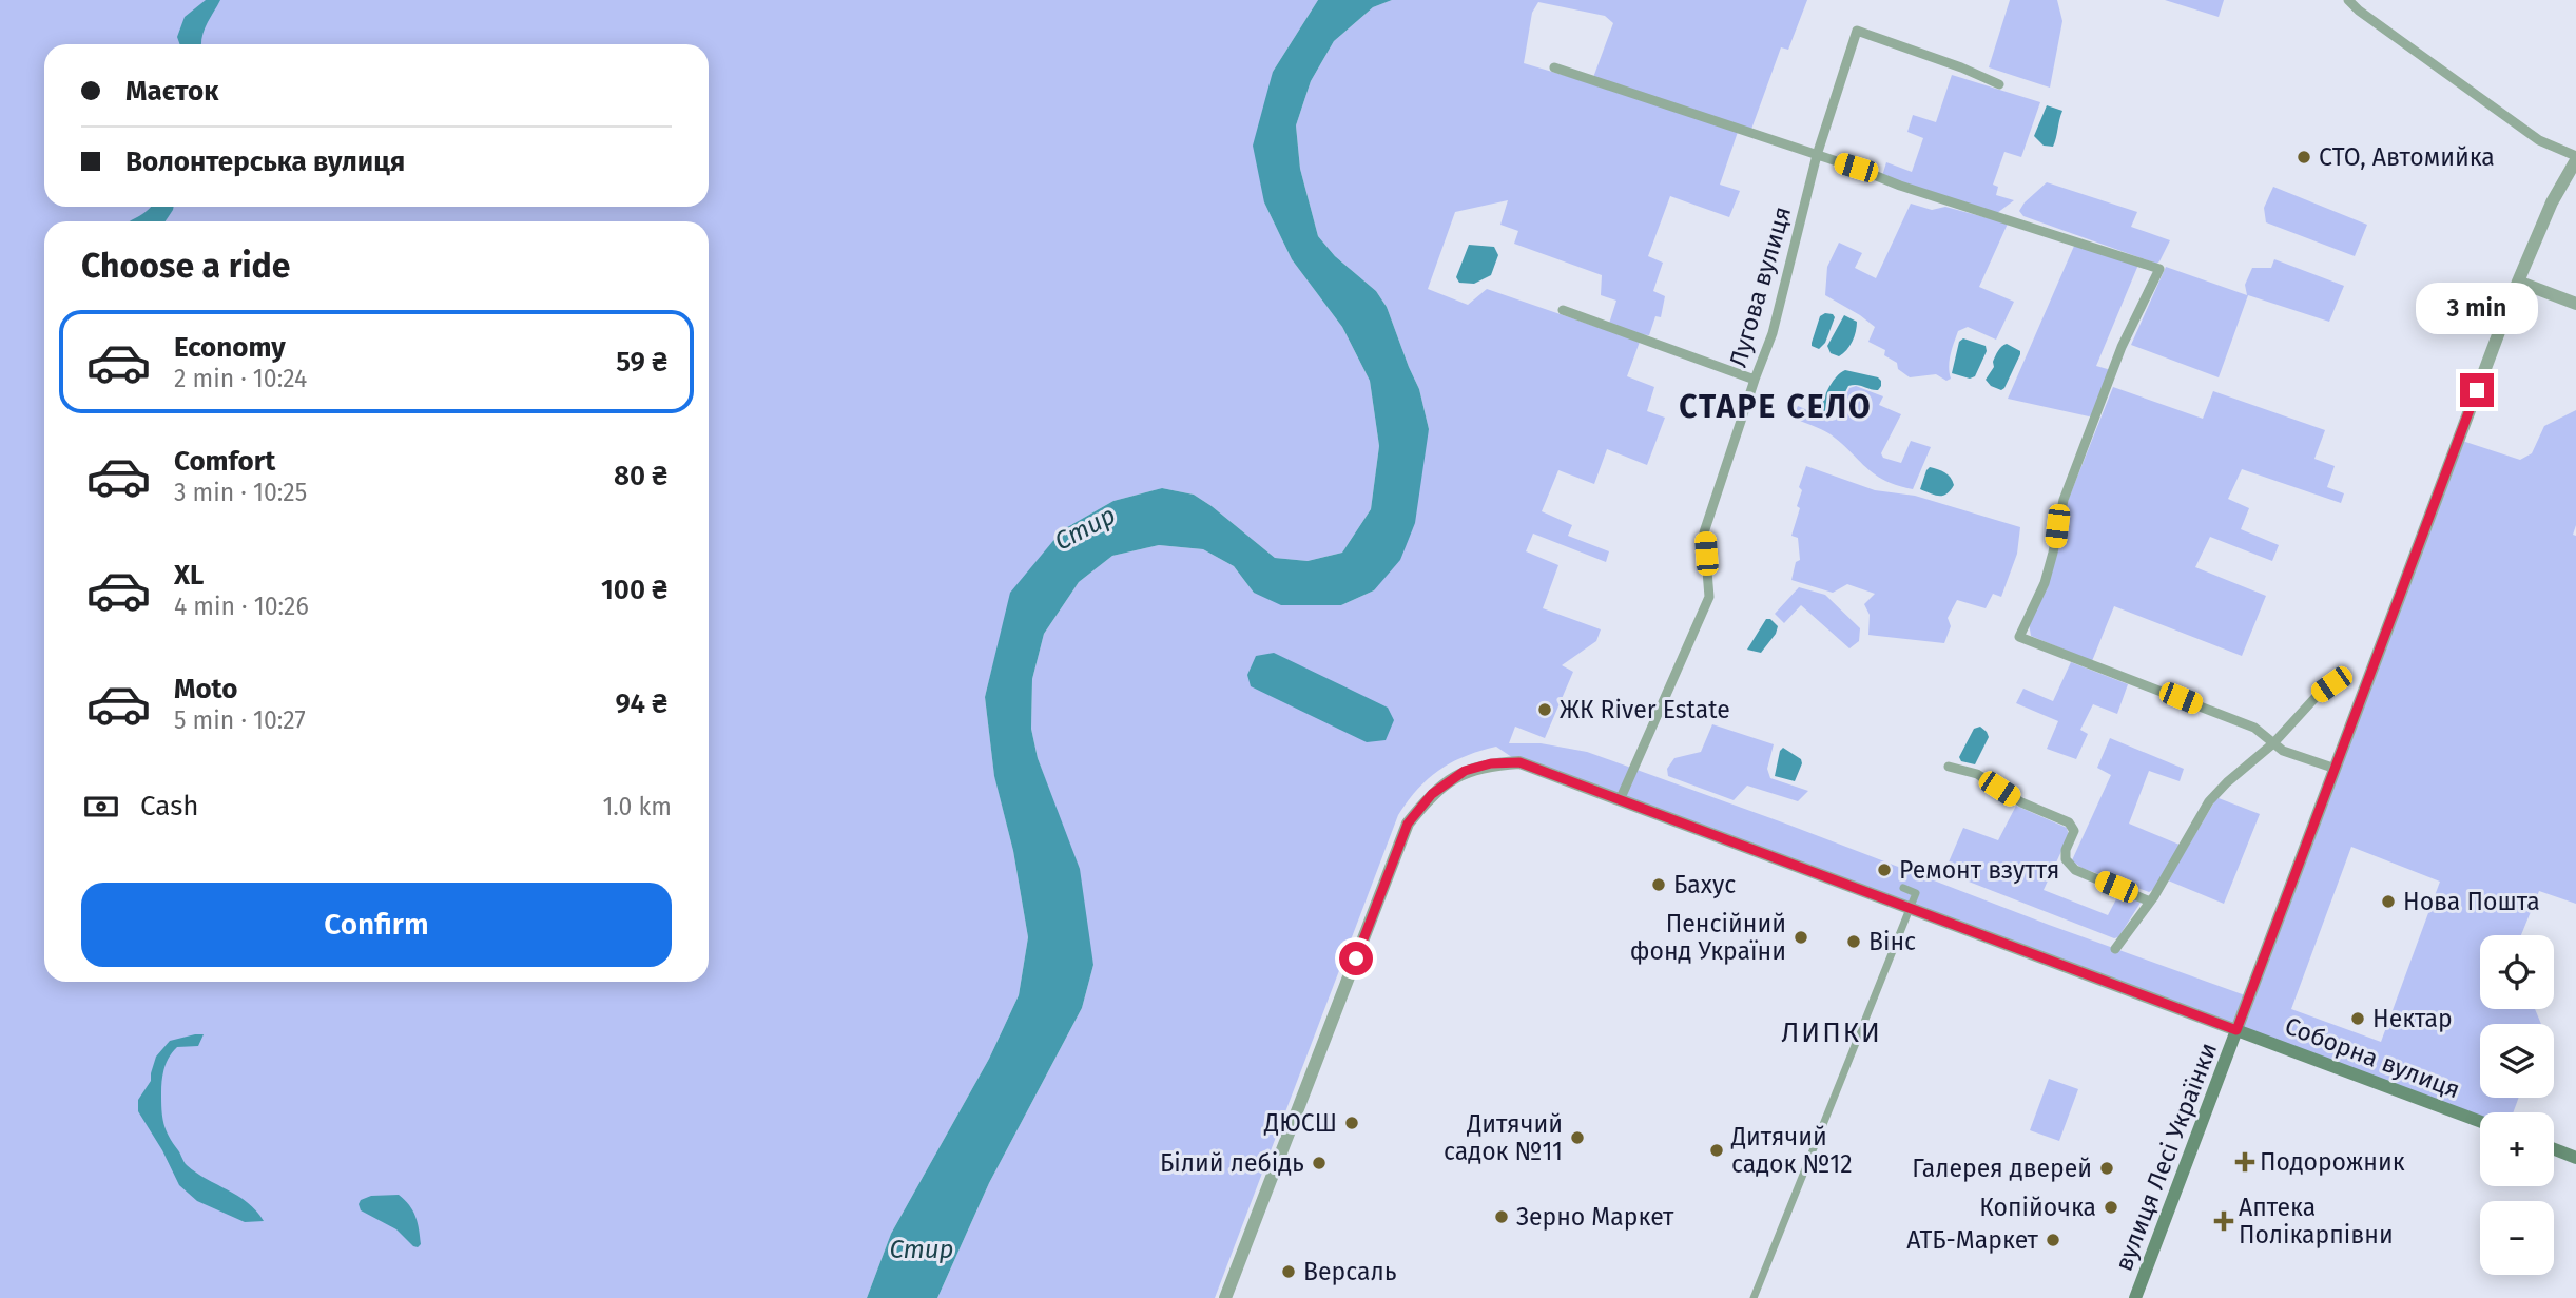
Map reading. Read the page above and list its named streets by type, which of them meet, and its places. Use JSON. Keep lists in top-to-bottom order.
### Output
{
  "streets": {
    "main road": ["Соборна вулиця", "вулиця Лесі Українки"],
    "street": ["Лугова вулиця"]
  },
  "crossings": [
    ["Соборна вулиця", "вулиця Лесі Українки"]
  ],
  "districts": ["СТАРЕ СЕЛО", "ЛИПКИ"],
  "water": ["Стир"],
  "places": {
    "other": [
      "СТО, Автомийка",
      "ЖК River Estate",
      "Ремонт взуття",
      "Бахус",
      "Нова Пошта",
      "Пенсійний фонд України",
      "Вінс",
      "Нектар",
      "ДЮСШ",
      "Дитячий садок №11",
      "Дитячий садок №12",
      "Білий лебідь",
      "Галерея дверей",
      "Копійочка",
      "Зерно Маркет",
      "АТБ-Маркет",
      "Версаль"
    ],
    "health": ["Подорожник", "Аптека Полікарпівни"]
  },
  "page": {
    "banner": ["Маєток", "Волонтерська вулиця"],
    "heading": "Choose a ride",
    "bubble": "3 min",
    "list": [
      {
        "name": "Economy",
        "note": "2 min · 10:24",
        "value": "59 ₴"
      },
      {
        "name": "Comfort",
        "note": "3 min · 10:25",
        "value": "80 ₴"
      },
      {
        "name": "XL",
        "note": "4 min · 10:26",
        "value": "100 ₴"
      },
      {
        "name": "Moto",
        "note": "5 min · 10:27",
        "value": "94 ₴"
      }
    ],
    "pay": ["Cash", "1.0 km"],
    "buttons": "Confirm",
    "map_buttons": ["+", "−"]
  }
}
